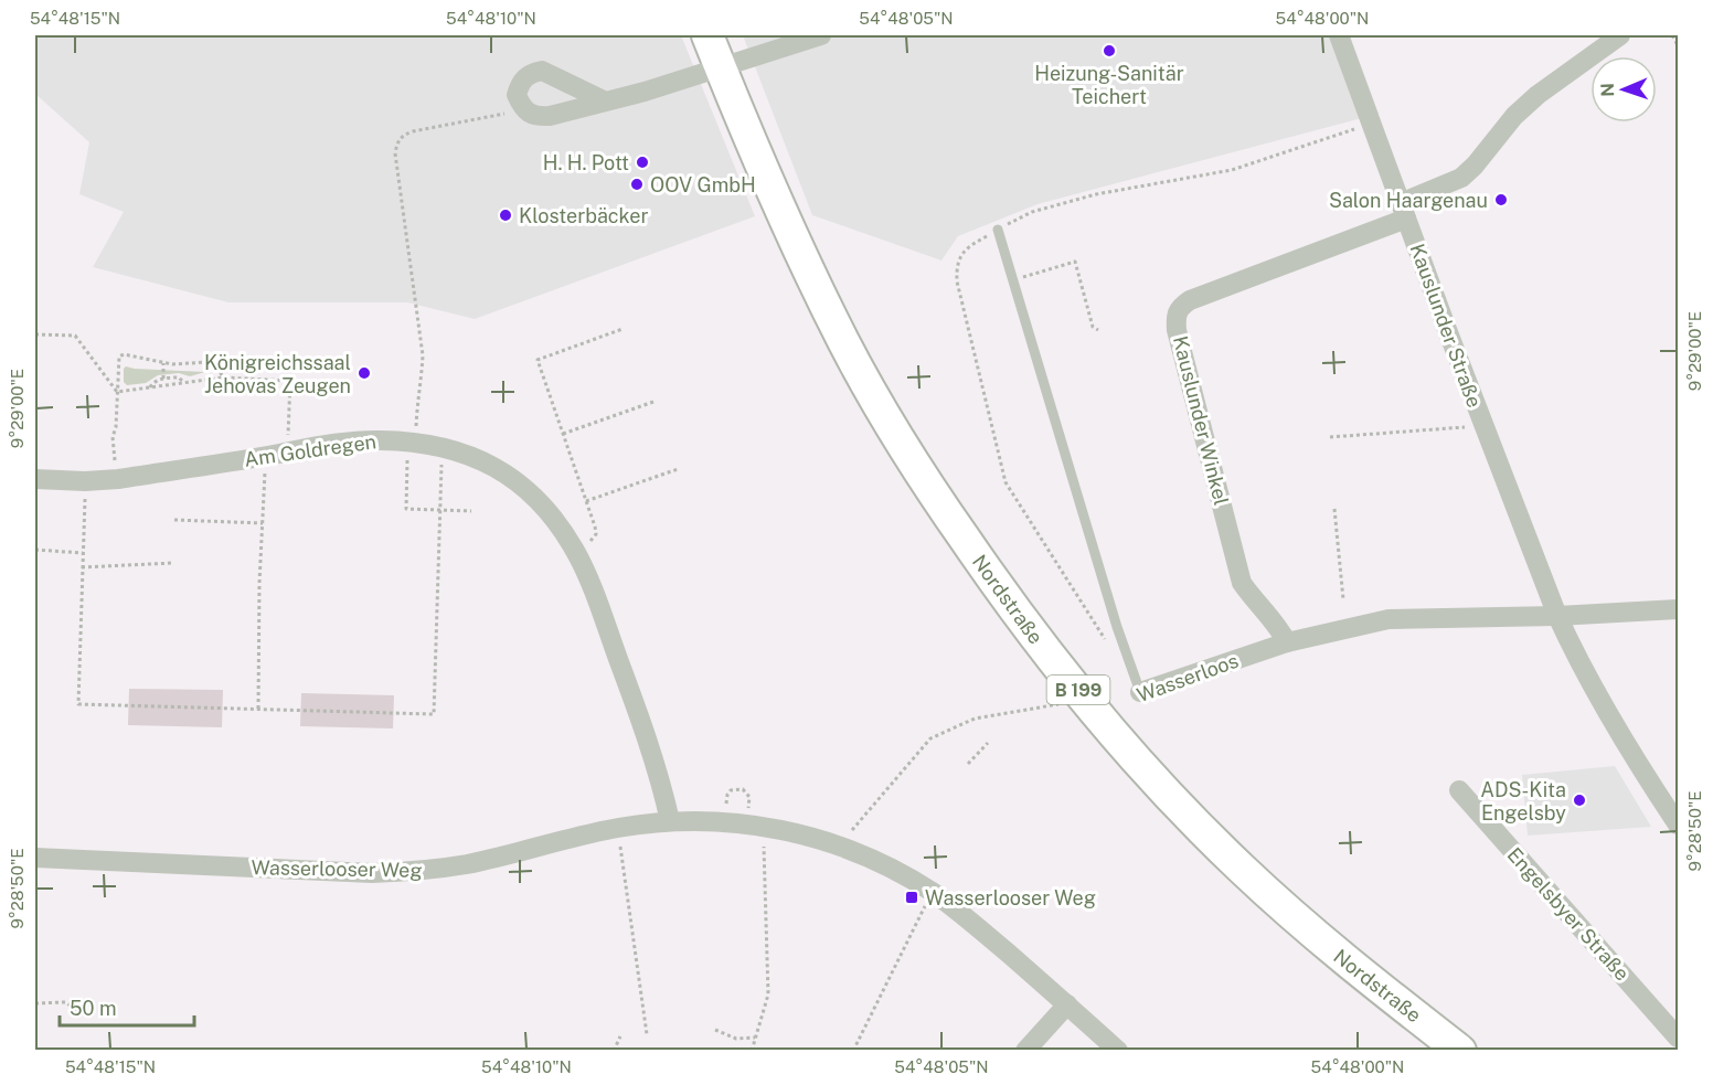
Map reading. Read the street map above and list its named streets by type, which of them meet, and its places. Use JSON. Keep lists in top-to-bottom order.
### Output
{
  "streets": {
    "main road": ["Nordstraße", "B 199"],
    "street": [
      "Kauslunder Straße",
      "Kauslunder Winkel",
      "Am Goldregen",
      "Wasserloos",
      "Wasserlooser Weg",
      "Engelsbyer Straße"
    ]
  },
  "crossings": [
    ["Kauslunder Straße", "Kauslunder Winkel"],
    ["Kauslunder Straße", "Wasserloos"],
    ["Kauslunder Winkel", "Wasserloos"],
    ["Am Goldregen", "Wasserlooser Weg"]
  ],
  "places": {
    "other": [
      "Heizung-Sanitär Teichert",
      "H. H. Pott",
      "OOV GmbH",
      "Salon Haargenau",
      "Klosterbäcker",
      "Königreichssaal Jehovas Zeugen",
      "ADS-Kita Engelsby"
    ],
    "transit": ["Wasserlooser Weg"]
  },
  "scale_bar": "50 m",
  "north": "left",
  "coordinates": [
    "54°48'15\"N",
    "54°48'10\"N",
    "54°48'05\"N",
    "54°48'00\"N",
    "9°29'00\"E",
    "9°28'50\"E"
  ]
}
